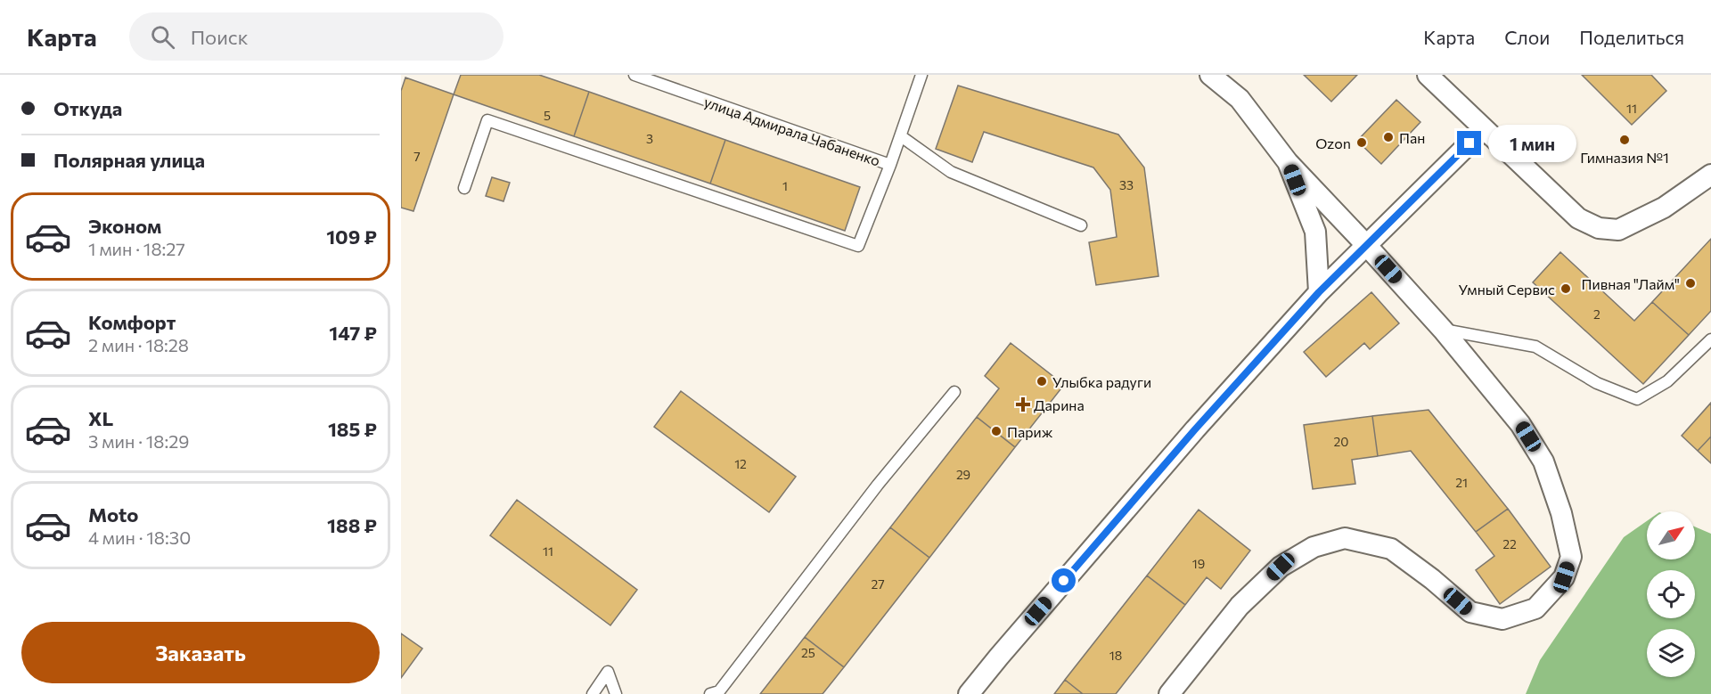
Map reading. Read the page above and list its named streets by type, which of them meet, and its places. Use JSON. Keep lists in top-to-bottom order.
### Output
{
  "streets": {
    "lane": ["улица Адмирала Чабаненко"]
  },
  "places": {
    "other": [
      "Пан",
      "Гимназия №1",
      "Ozon",
      "Пивная \"Лайм\"",
      "Умный Сервис",
      "Улыбка радуги",
      "Париж"
    ],
    "health": ["Дарина"]
  },
  "house_numbers": [
    "11",
    "5",
    "3",
    "7",
    "33",
    "1",
    "2",
    "20",
    "12",
    "29",
    "21",
    "22",
    "11",
    "19",
    "27",
    "25",
    "18"
  ],
  "north": "top right",
  "page": {
    "header": "Карта",
    "search": "Поиск",
    "nav": ["Карта", "Слои", "Поделиться"],
    "banner": ["Откуда", "Полярная улица"],
    "bubble": "1 мин",
    "list": [
      {
        "name": "Эконом",
        "note": "1 мин · 18:27",
        "value": "109 ₽"
      },
      {
        "name": "Комфорт",
        "note": "2 мин · 18:28",
        "value": "147 ₽"
      },
      {
        "name": "XL",
        "note": "3 мин · 18:29",
        "value": "185 ₽"
      },
      {
        "name": "Moto",
        "note": "4 мин · 18:30",
        "value": "188 ₽"
      }
    ],
    "buttons": "Заказать"
  }
}
